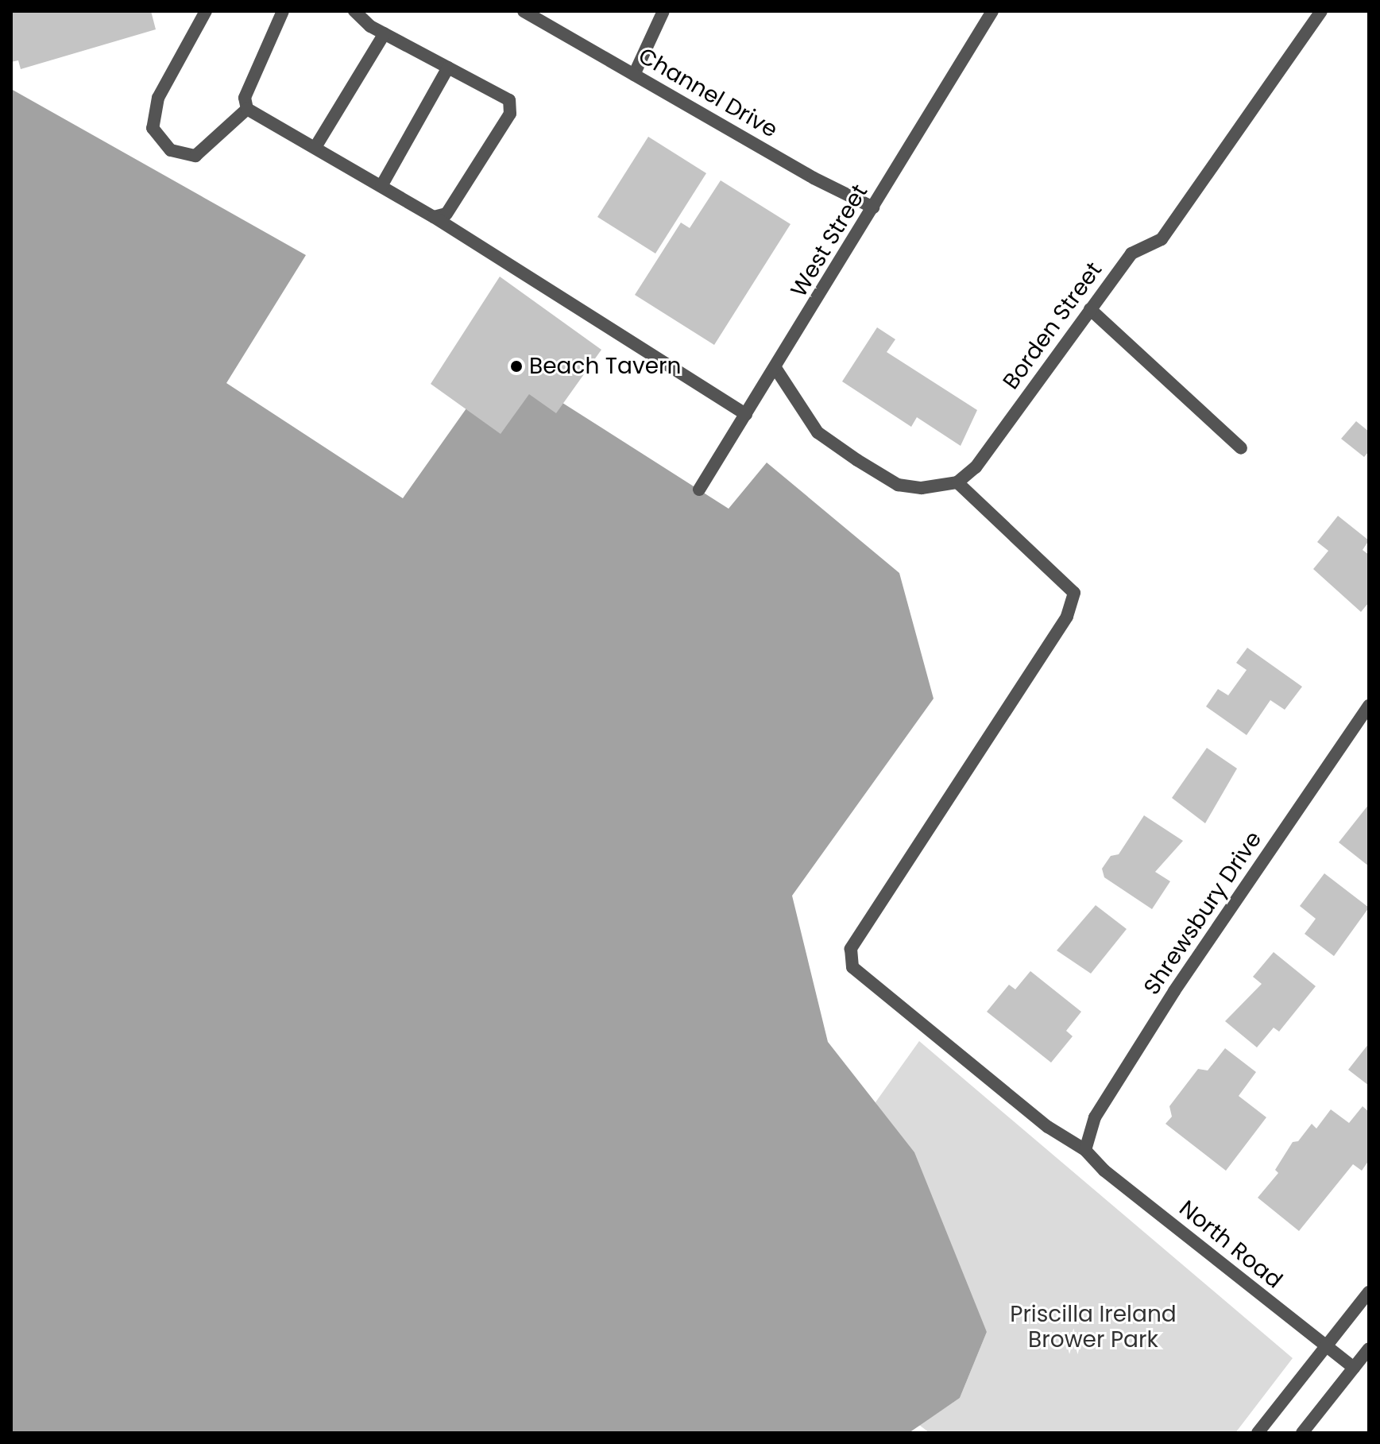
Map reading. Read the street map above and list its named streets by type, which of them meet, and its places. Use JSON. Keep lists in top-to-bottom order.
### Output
{
  "streets": {
    "street": [
      "Channel Drive",
      "West Street",
      "Borden Street",
      "Shrewsbury Drive",
      "North Road"
    ]
  },
  "crossings": [
    ["Channel Drive", "West Street"],
    ["Borden Street", "North Road"],
    ["Shrewsbury Drive", "North Road"]
  ],
  "parks": ["Priscilla Ireland Brower Park"],
  "places": ["Beach Tavern"]
}
